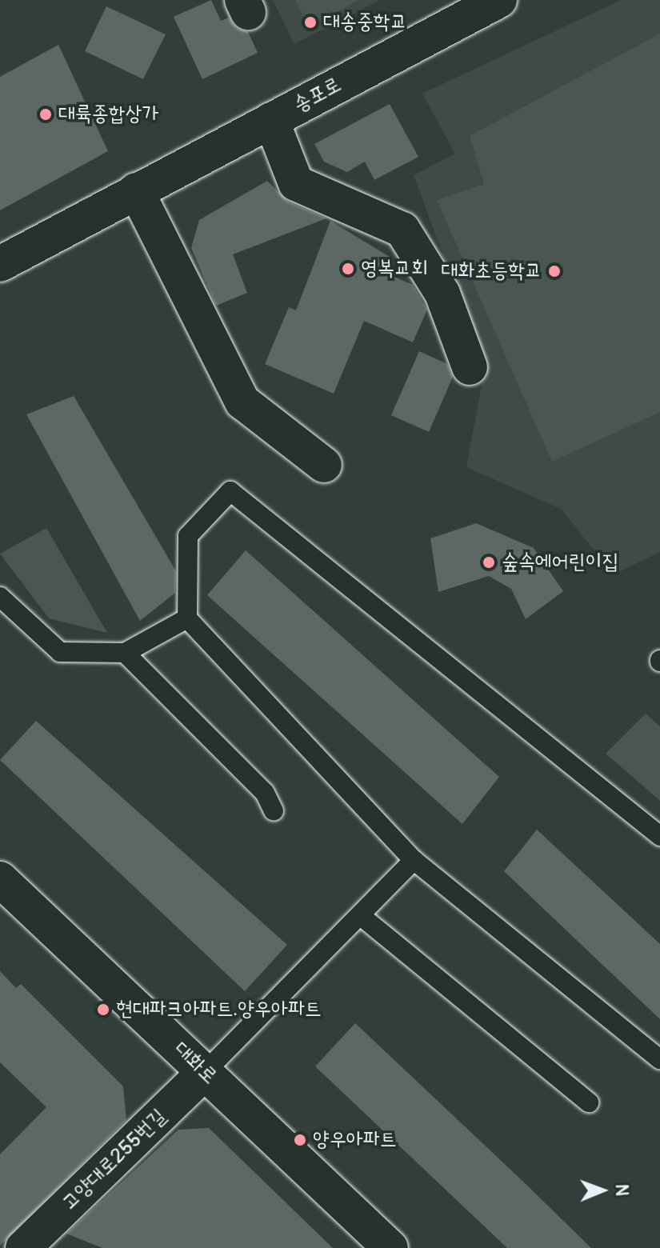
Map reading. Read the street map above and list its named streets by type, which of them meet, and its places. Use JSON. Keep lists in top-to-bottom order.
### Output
{
  "streets": {
    "street": ["송포로", "대화로", "고양대로255번길"]
  },
  "crossings": [
    ["대화로", "고양대로255번길"]
  ],
  "places": [
    "대송중학교",
    "대륙종합상가",
    "영복교회",
    "대화초등학교",
    "숲속에어린이집",
    "현대파크아파트.양우아파트",
    "양우아파트"
  ],
  "north": "right"
}
